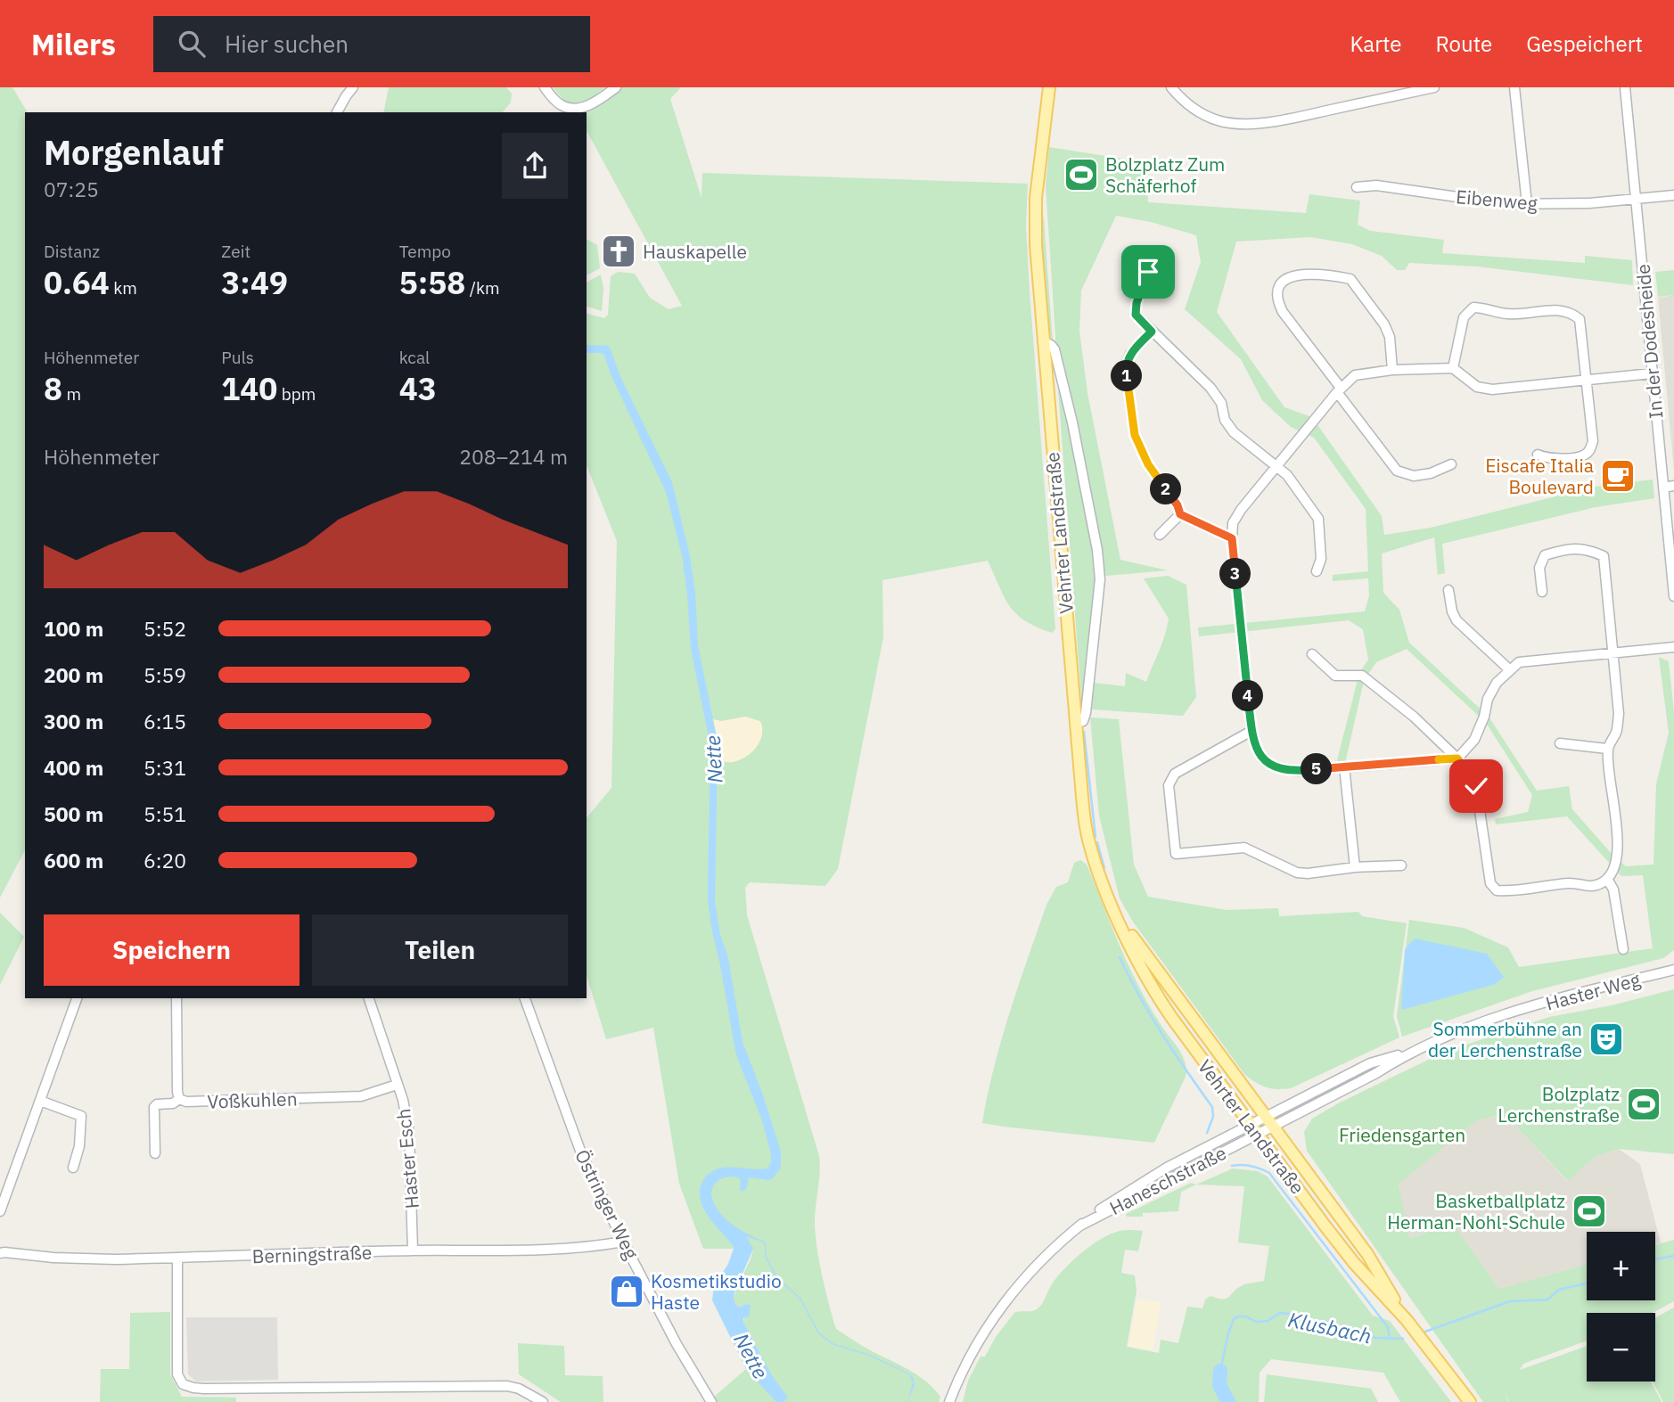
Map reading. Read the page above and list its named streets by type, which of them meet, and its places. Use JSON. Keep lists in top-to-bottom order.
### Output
{
  "streets": {
    "main road": ["Vehrter Landstraße"],
    "street": [
      "Eibenweg",
      "In der Dodesheide",
      "Haster Weg",
      "Voßkuhlen",
      "Haster Esch",
      "Haneschstraße",
      "Östringer Weg",
      "Berningstraße"
    ]
  },
  "crossings": [
    ["Eibenweg", "In der Dodesheide"],
    ["Vehrter Landstraße", "Haster Weg"],
    ["Vehrter Landstraße", "Haneschstraße"],
    ["Haster Weg", "Haneschstraße"],
    ["Voßkuhlen", "Haster Esch"],
    ["Haster Esch", "Berningstraße"],
    ["Östringer Weg", "Berningstraße"]
  ],
  "water": ["Nette", "Klusbach"],
  "parks": ["Friedensgarten"],
  "places": {
    "sports": ["Bolzplatz Zum Schäferhof", "Bolzplatz Lerchenstraße", "Basketballplatz Herman-Nohl-Schule"],
    "church": ["Hauskapelle"],
    "cafe": ["Eiscafe Italia Boulevard"],
    "theatre": ["Sommerbühne an der Lerchenstraße"],
    "shop": ["Kosmetikstudio Haste"]
  },
  "page": {
    "header": "Milers",
    "search": "Hier suchen",
    "nav": ["Karte", "Route", "Gespeichert"],
    "heading": ["Morgenlauf", "07:25"],
    "stats": [
      ["Distanz", "0.64 km"],
      ["Zeit", "3:49"],
      ["Tempo", "5:58 /km"],
      ["Höhenmeter", "8 m"],
      ["Puls", "140 bpm"],
      ["kcal", "43"]
    ],
    "pins": [
      "1",
      "2",
      "3",
      "4",
      "5"
    ],
    "chart": ["Höhenmeter", "208–214 m"],
    "list": [
      {
        "name": "100 m",
        "note": "5:52"
      },
      {
        "name": "200 m",
        "note": "5:59"
      },
      {
        "name": "300 m",
        "note": "6:15"
      },
      {
        "name": "400 m",
        "note": "5:31"
      },
      {
        "name": "500 m",
        "note": "5:51"
      },
      {
        "name": "600 m",
        "note": "6:20"
      }
    ],
    "buttons": ["Speichern", "Teilen"],
    "map_buttons": ["+", "−"]
  }
}
